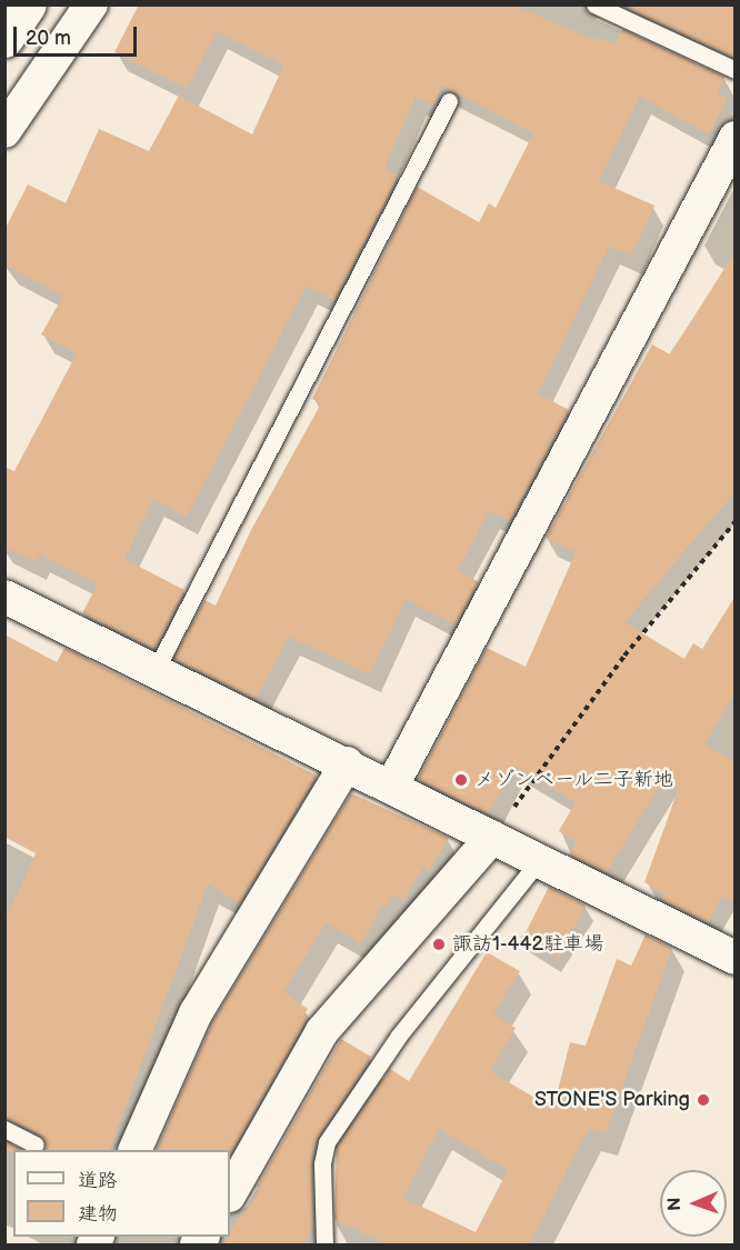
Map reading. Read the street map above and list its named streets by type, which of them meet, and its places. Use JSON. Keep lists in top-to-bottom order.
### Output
{
  "places": ["メゾンベール二子新地", "諏訪1-442駐車場", "STONE'S Parking"],
  "legend": ["道路", "建物"],
  "scale_bar": "20 m",
  "north": "left"
}
